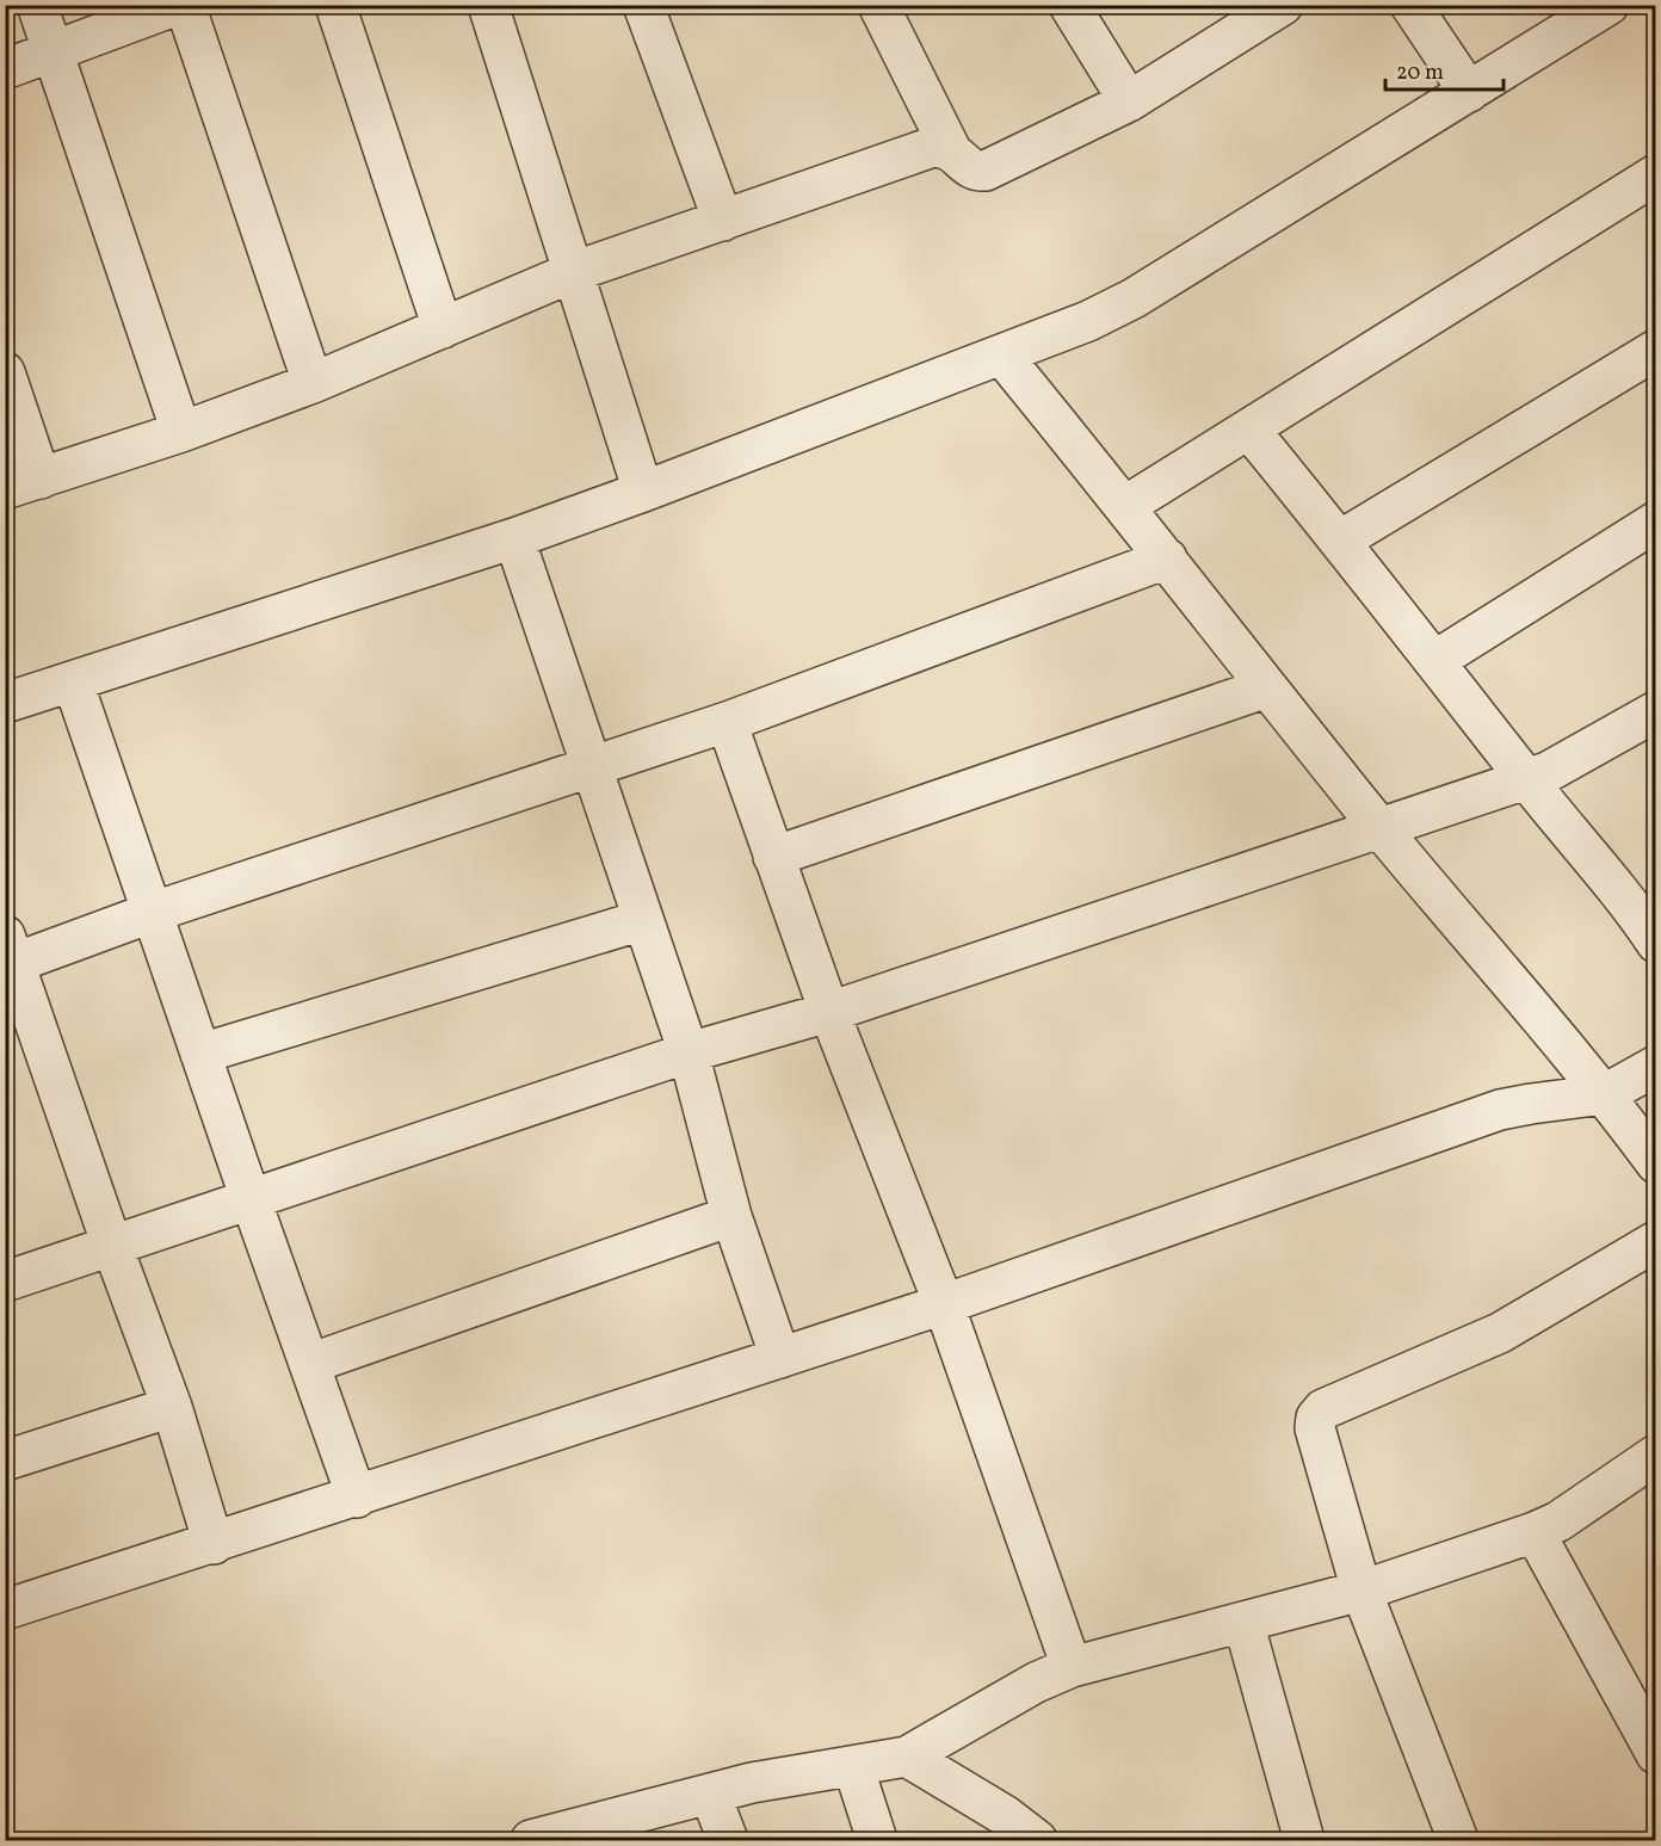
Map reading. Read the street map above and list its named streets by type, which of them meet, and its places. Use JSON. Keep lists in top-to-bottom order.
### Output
{
  "scale_bar": "20 m"
}
